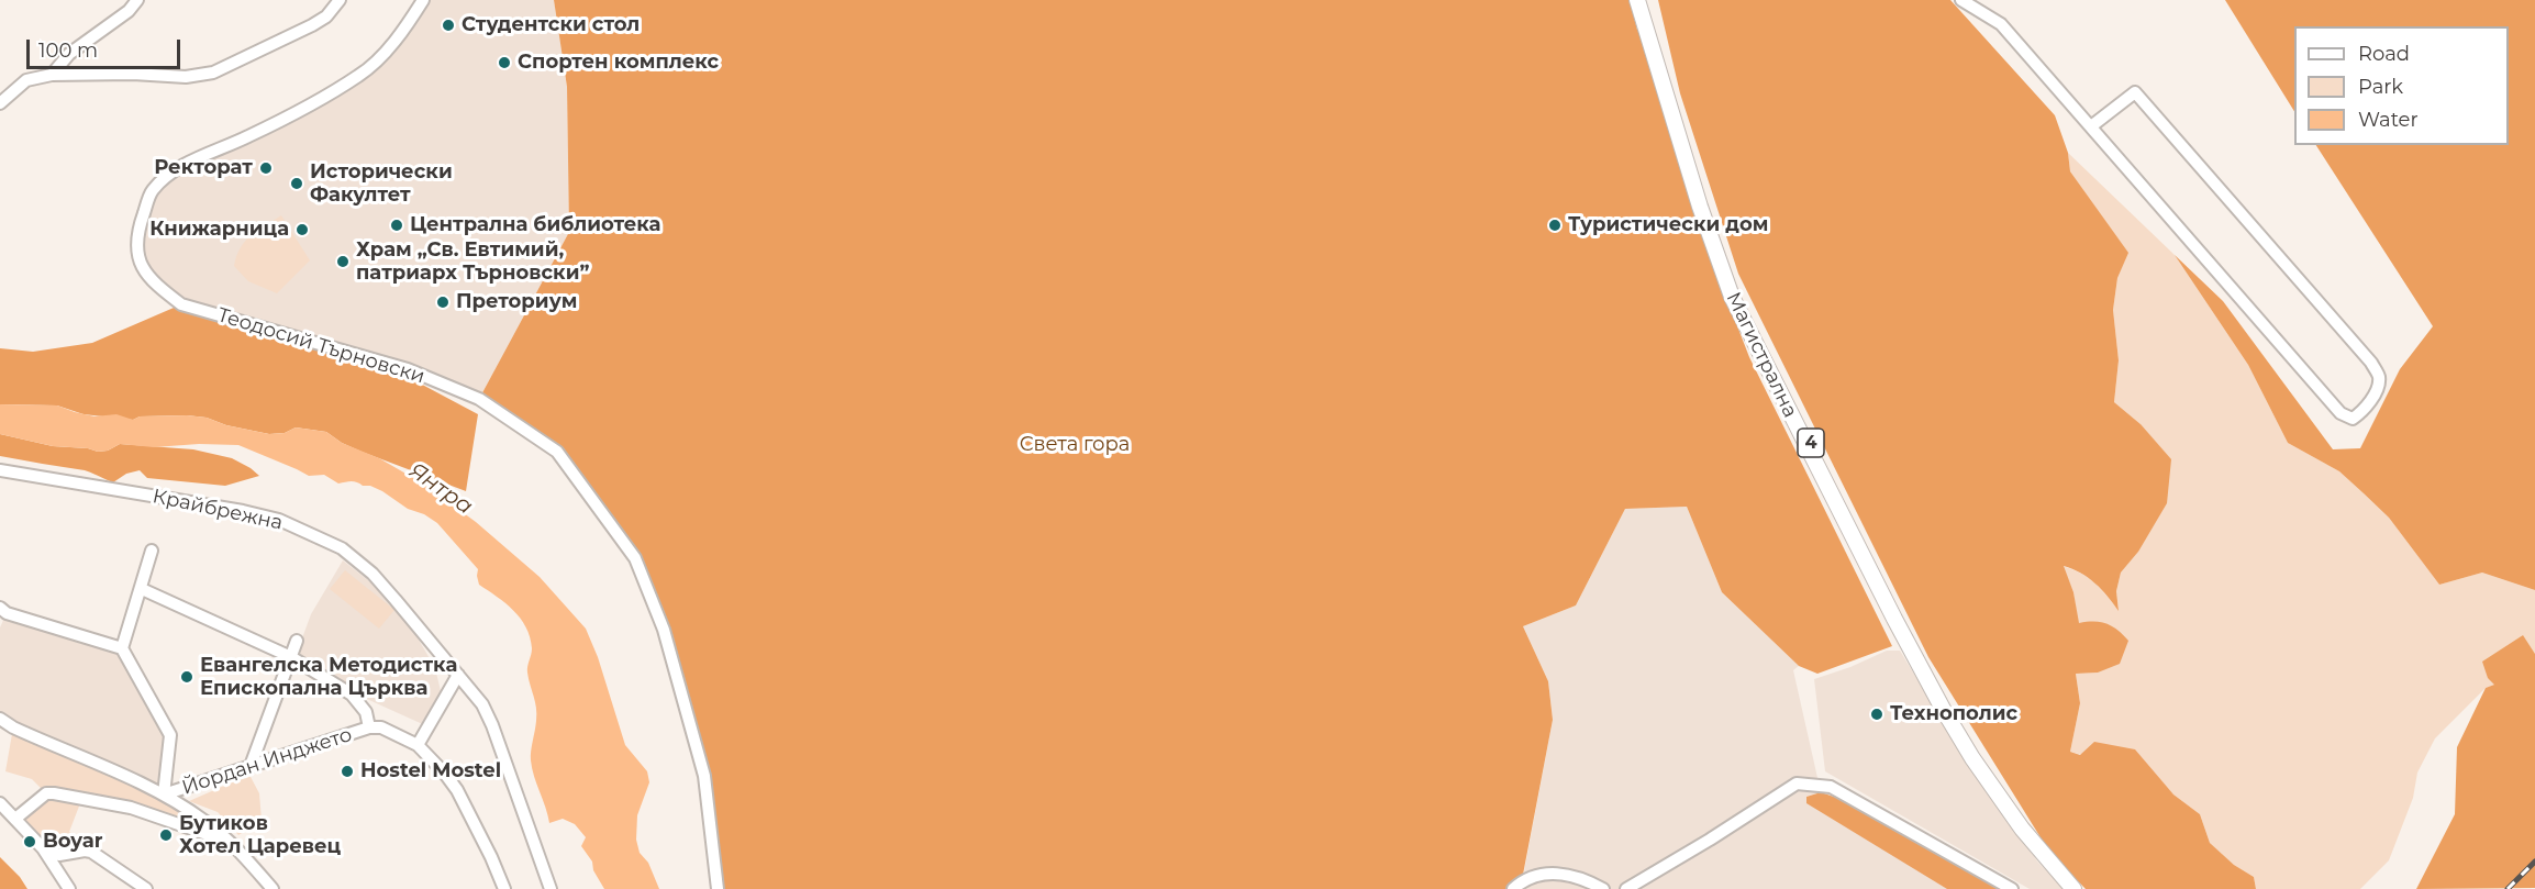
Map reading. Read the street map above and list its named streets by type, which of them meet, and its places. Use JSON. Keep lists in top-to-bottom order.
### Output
{
  "streets": {
    "main road": ["Магистрална", "4"],
    "street": ["Теодосий Търновски", "Крайбрежна", "Йордан Инджето"]
  },
  "water": ["Янтра"],
  "parks": ["Света гора"],
  "places": [
    "Студентски стол",
    "Спортен комплекс",
    "Ректорат",
    "Исторически Факултет",
    "Централна библиотека",
    "Туристически дом",
    "Книжарница",
    "Храм „Св. Евтимий, патриарх Търновски”",
    "Преториум",
    "Евангелска Методистка Епископална Църква",
    "Технополис",
    "Hostel Mostel",
    "Бутиков Хотел Царевец",
    "Boyar"
  ],
  "legend": ["Road", "Park", "Water"],
  "scale_bar": "100 m"
}
